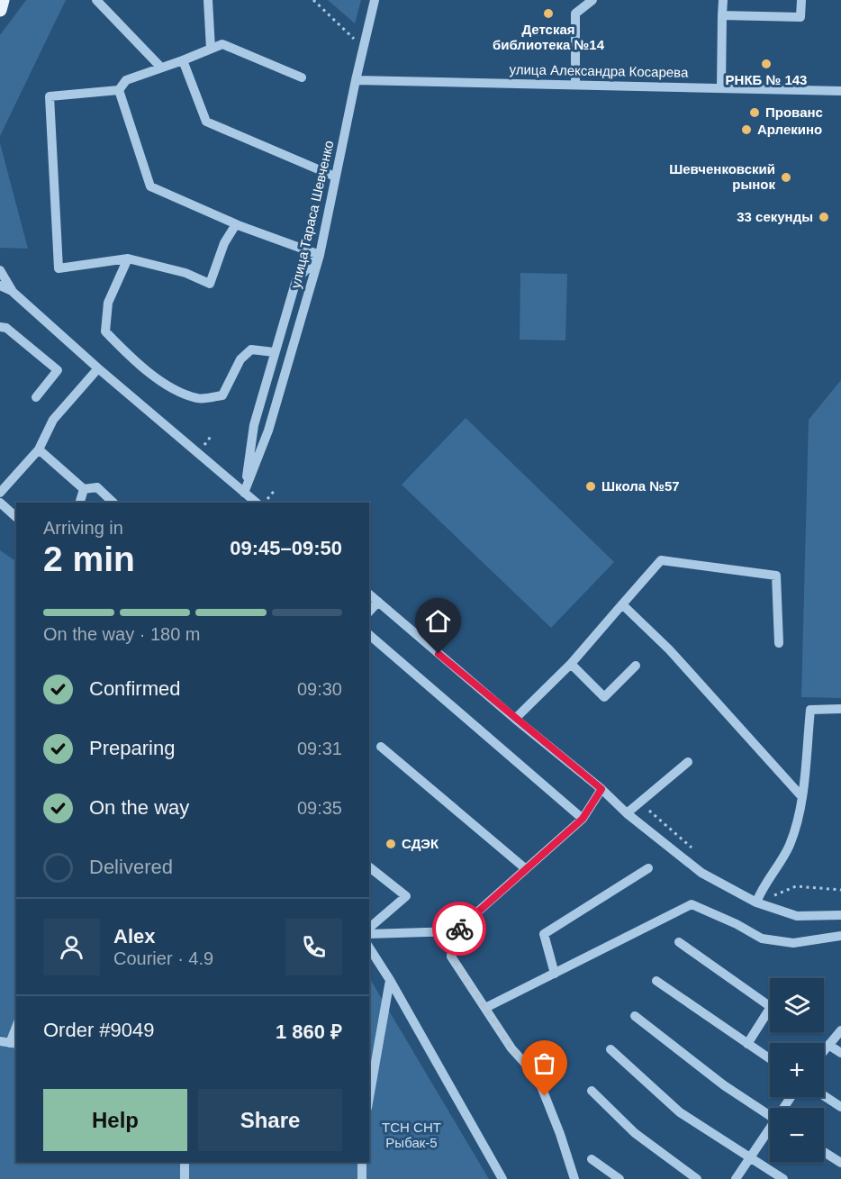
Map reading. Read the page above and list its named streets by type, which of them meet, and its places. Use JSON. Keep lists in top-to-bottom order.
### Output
{
  "streets": {
    "street": ["улица Александра Косарева", "улица Тараса Шевченко"]
  },
  "crossings": [
    ["улица Александра Косарева", "улица Тараса Шевченко"]
  ],
  "parks": ["ТСН СНТ Рыбак-5"],
  "places": [
    "Детская библиотека №14",
    "РНКБ № 143",
    "Прованс",
    "Арлекино",
    "Шевченковский рынок",
    "33 секунды",
    "Школа №57",
    "СДЭК"
  ],
  "page": {
    "heading": ["2 min", "Arriving in", "09:45–09:50"],
    "panel": [
      "Alex",
      "Courier · 4.9",
      "Order #9049",
      "1 860 ₽"
    ],
    "bar": "On the way · 180 m",
    "list": [
      ["Confirmed", "09:30"],
      ["Preparing", "09:31"],
      ["On the way", "09:35"],
      "Delivered"
    ],
    "map_buttons": ["+", "−"],
    "buttons": ["Help", "Share"]
  }
}
